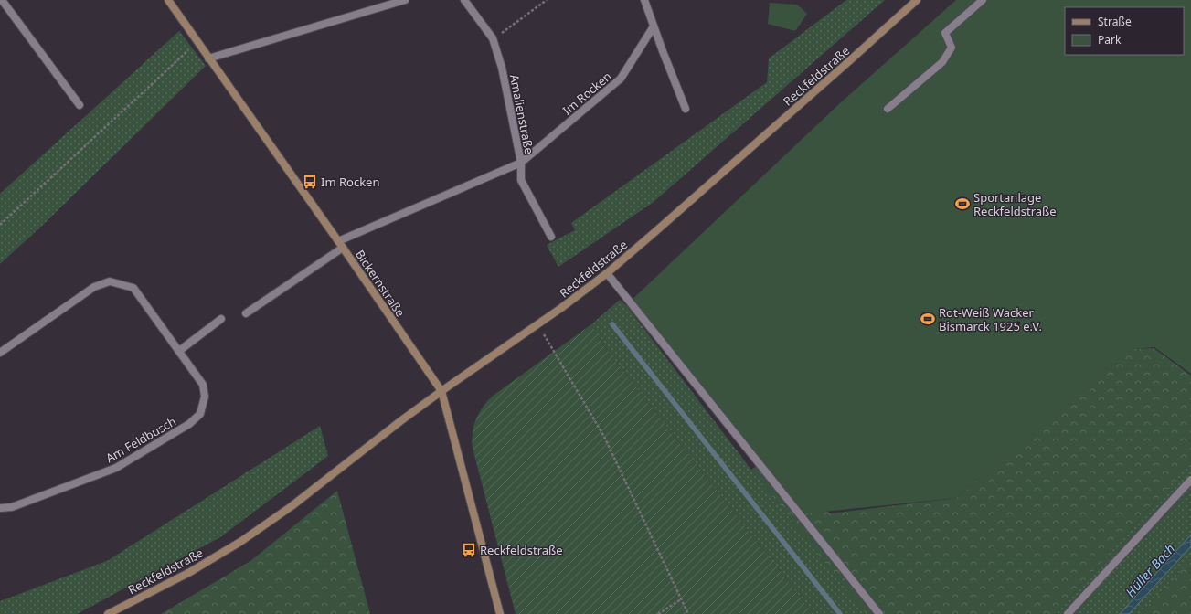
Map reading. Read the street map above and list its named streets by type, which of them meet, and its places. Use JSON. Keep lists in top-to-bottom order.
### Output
{
  "streets": {
    "street": [
      "Reckfeldstraße",
      "Im Rocken",
      "Amalienstraße",
      "Bickernstraße",
      "Am Feldbusch"
    ]
  },
  "crossings": [
    ["Reckfeldstraße", "Bickernstraße"],
    ["Im Rocken", "Amalienstraße"],
    ["Im Rocken", "Bickernstraße"]
  ],
  "water": ["Hüller Bach"],
  "places": {
    "bus stop": ["Im Rocken", "Reckfeldstraße"],
    "sports": ["Sportanlage Reckfeldstraße", "Rot-Weiß Wacker Bismarck 1925 e.V."]
  },
  "legend": ["Straße", "Park"]
}
